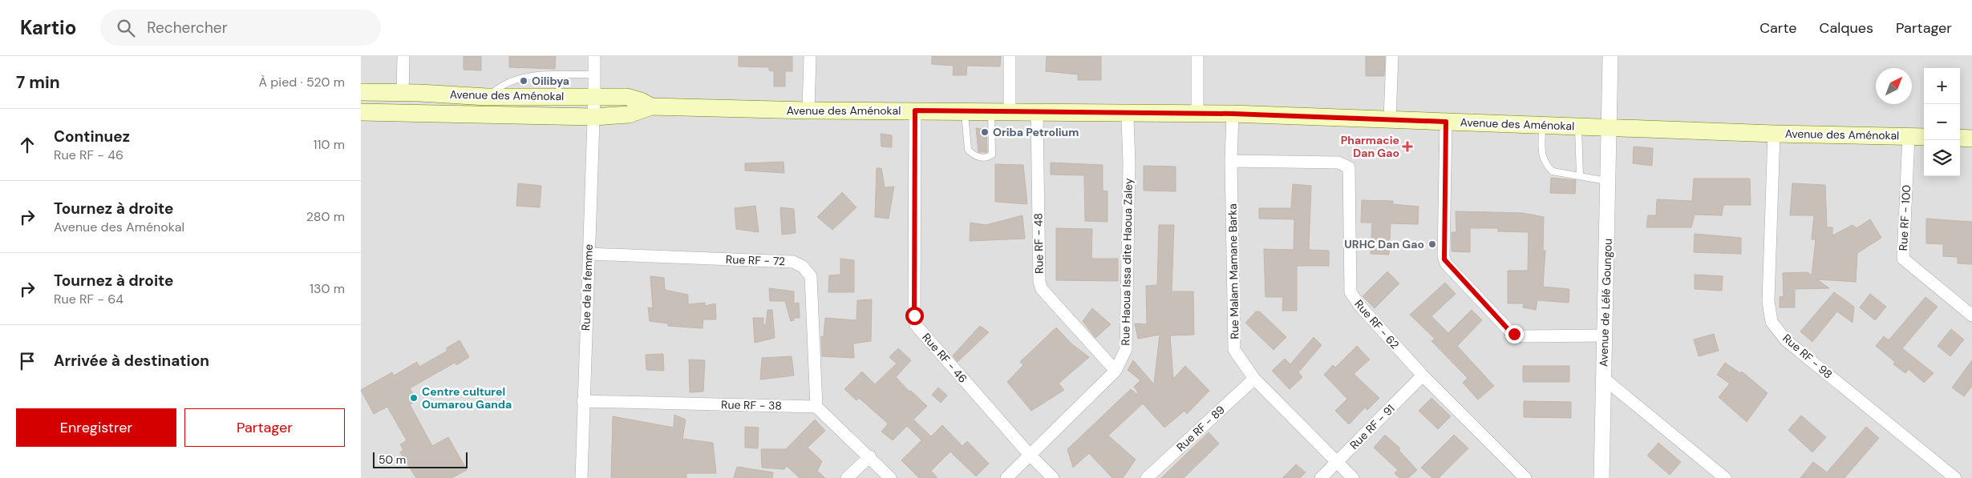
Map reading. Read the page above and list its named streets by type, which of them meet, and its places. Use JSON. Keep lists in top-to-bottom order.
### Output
{
  "streets": {
    "main road": ["Avenue des Aménokal"],
    "street": [
      "Rue RF - 100",
      "Rue RF - 48",
      "Rue RF - 72",
      "Rue Haoua Issa dite Haoua Zaley",
      "Rue Malam Mamane Barka",
      "Rue de la femme",
      "Avenue de Lélé Goungou",
      "Rue RF - 62",
      "Rue RF - 98",
      "Rue RF - 46",
      "Rue RF - 38",
      "Rue RF - 91",
      "Rue RF - 89"
    ]
  },
  "crossings": [
    ["Avenue des Aménokal", "Rue RF - 100"],
    ["Avenue des Aménokal", "Rue RF - 48"],
    ["Avenue des Aménokal", "Rue Malam Mamane Barka"],
    ["Avenue des Aménokal", "Rue de la femme"],
    ["Avenue des Aménokal", "Avenue de Lélé Goungou"],
    ["Avenue des Aménokal", "Rue RF - 98"],
    ["Avenue des Aménokal", "Rue RF - 46"],
    ["Rue RF - 48", "Rue Haoua Issa dite Haoua Zaley"],
    ["Rue RF - 72", "Rue de la femme"],
    ["Rue RF - 72", "Rue RF - 38"],
    ["Rue Haoua Issa dite Haoua Zaley", "Rue RF - 46"],
    ["Rue Malam Mamane Barka", "Rue RF - 62"],
    ["Rue Malam Mamane Barka", "Rue RF - 91"],
    ["Rue Malam Mamane Barka", "Rue RF - 89"],
    ["Rue de la femme", "Rue RF - 38"],
    ["Rue RF - 62", "Rue RF - 91"]
  ],
  "places": {
    "other": [
      "Oilibya",
      "Oriba Petrolium",
      "URHC Dan Gao",
      "Centre culturel Oumarou Ganda"
    ],
    "health": ["Pharmacie Dan Gao"]
  },
  "scale_bar": "50 m",
  "north": "top right",
  "page": {
    "header": "Kartio",
    "search": "Rechercher",
    "nav": ["Carte", "Calques", "Partager"],
    "heading": ["7 min", "À pied · 520 m"],
    "map_buttons": ["+", "−"],
    "list": [
      ["Continuez", "Rue RF - 46", "110 m"],
      ["Tournez à droite", "Avenue des Aménokal", "280 m"],
      ["Tournez à droite", "Rue RF - 64", "130 m"],
      "Arrivée à destination"
    ],
    "buttons": ["Enregistrer", "Partager"],
    "scale": "50 m"
  }
}
